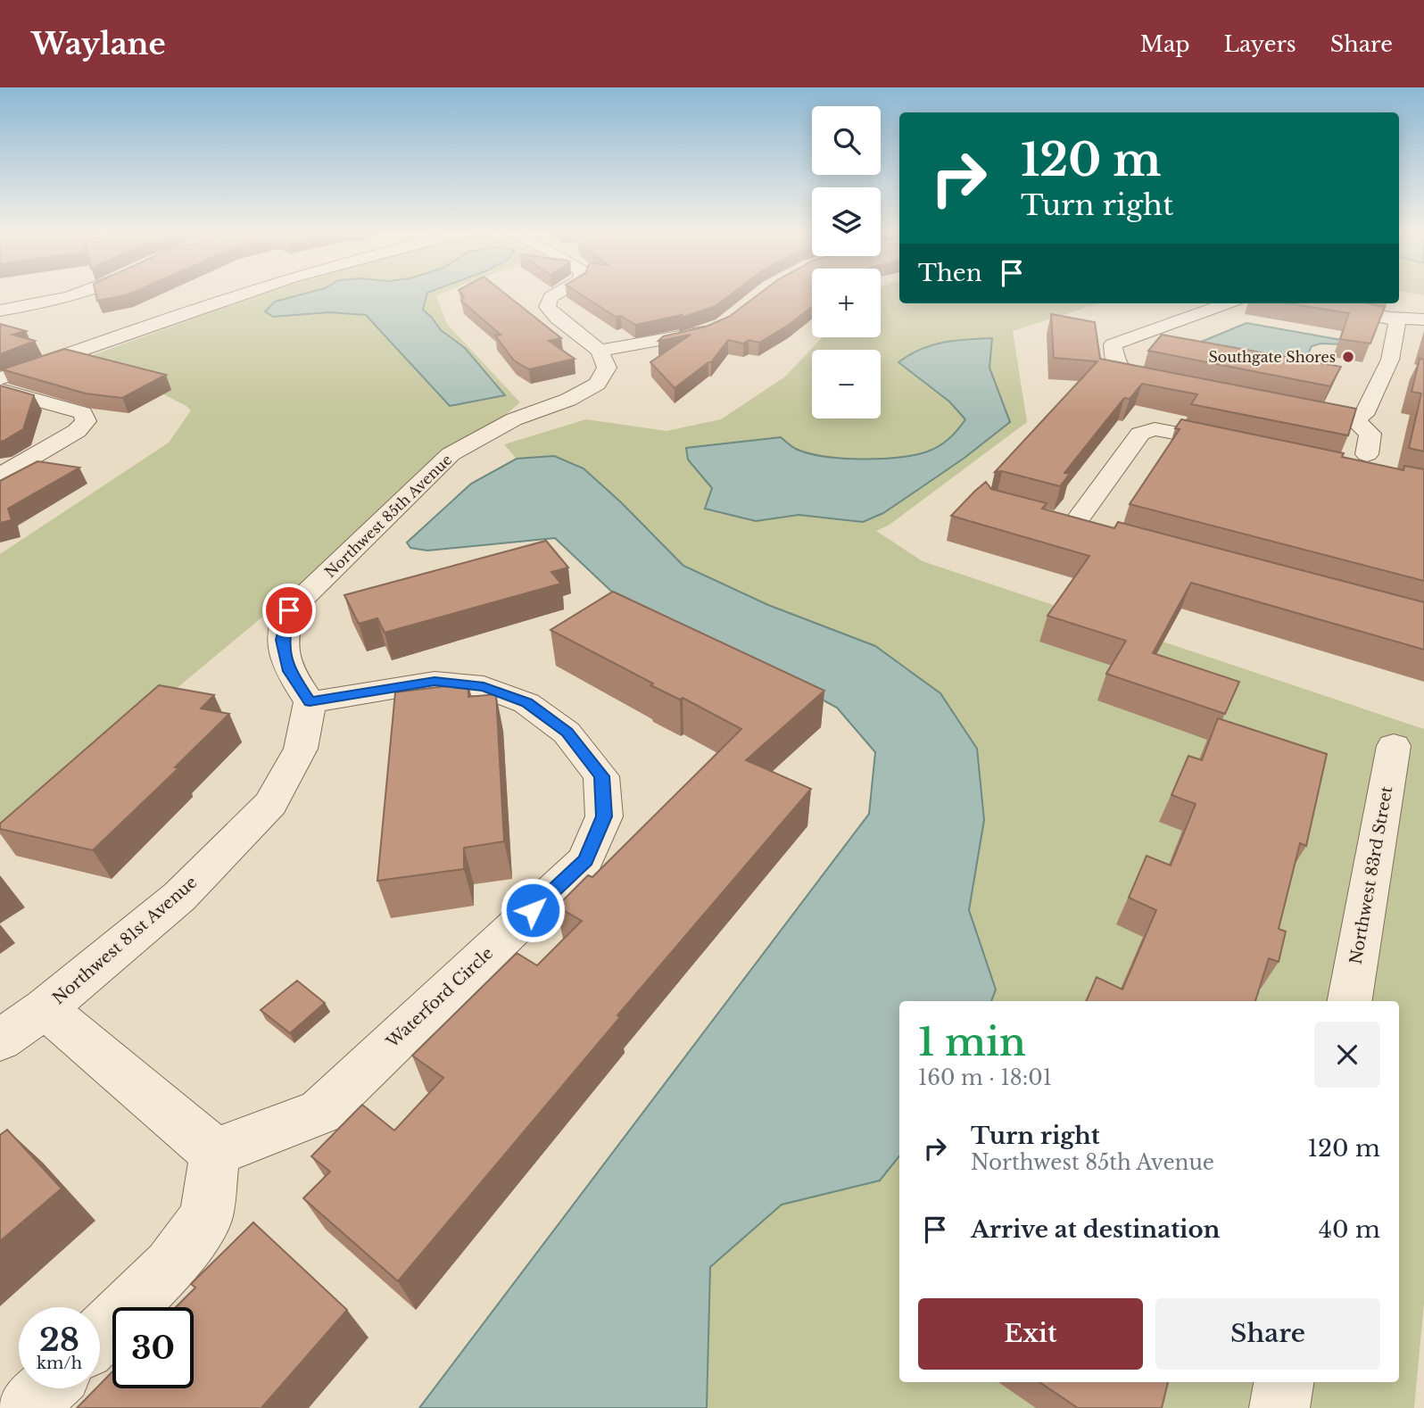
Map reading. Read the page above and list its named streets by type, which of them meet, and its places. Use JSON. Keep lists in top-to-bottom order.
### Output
{
  "streets": {
    "street": [
      "Northwest 85th Avenue",
      "Northwest 83rd Street",
      "Northwest 81st Avenue",
      "Waterford Circle"
    ]
  },
  "crossings": [
    ["Northwest 85th Avenue", "Northwest 81st Avenue"],
    ["Northwest 85th Avenue", "Waterford Circle"],
    ["Northwest 81st Avenue", "Waterford Circle"]
  ],
  "places": ["Southgate Shores"],
  "page": {
    "header": "Waylane",
    "nav": ["Map", "Layers", "Share"],
    "map_buttons": ["+", "−"],
    "turn": ["120 m", "Turn right"],
    "then": "Then",
    "heading": ["1 min", "160 m · 18:01"],
    "list": [
      {
        "name": "Turn right",
        "note": "Northwest 85th Avenue",
        "value": "120 m"
      },
      {
        "name": "Arrive at destination",
        "value": "40 m"
      }
    ],
    "buttons": ["Exit", "Share"],
    "speed": "28 km/h",
    "limit": "30"
  }
}
